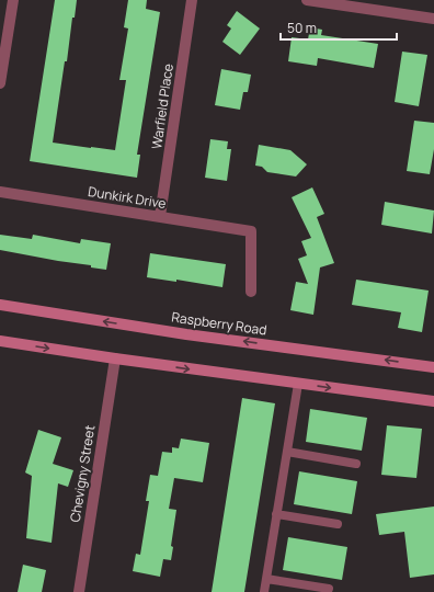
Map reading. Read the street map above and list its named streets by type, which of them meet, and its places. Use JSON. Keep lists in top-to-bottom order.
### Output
{
  "streets": {
    "main road": ["Raspberry Road"],
    "street": ["Warfield Place", "Dunkirk Drive", "Chevigny Street"]
  },
  "crossings": [
    ["Warfield Place", "Dunkirk Drive"]
  ],
  "scale_bar": "50 m"
}
